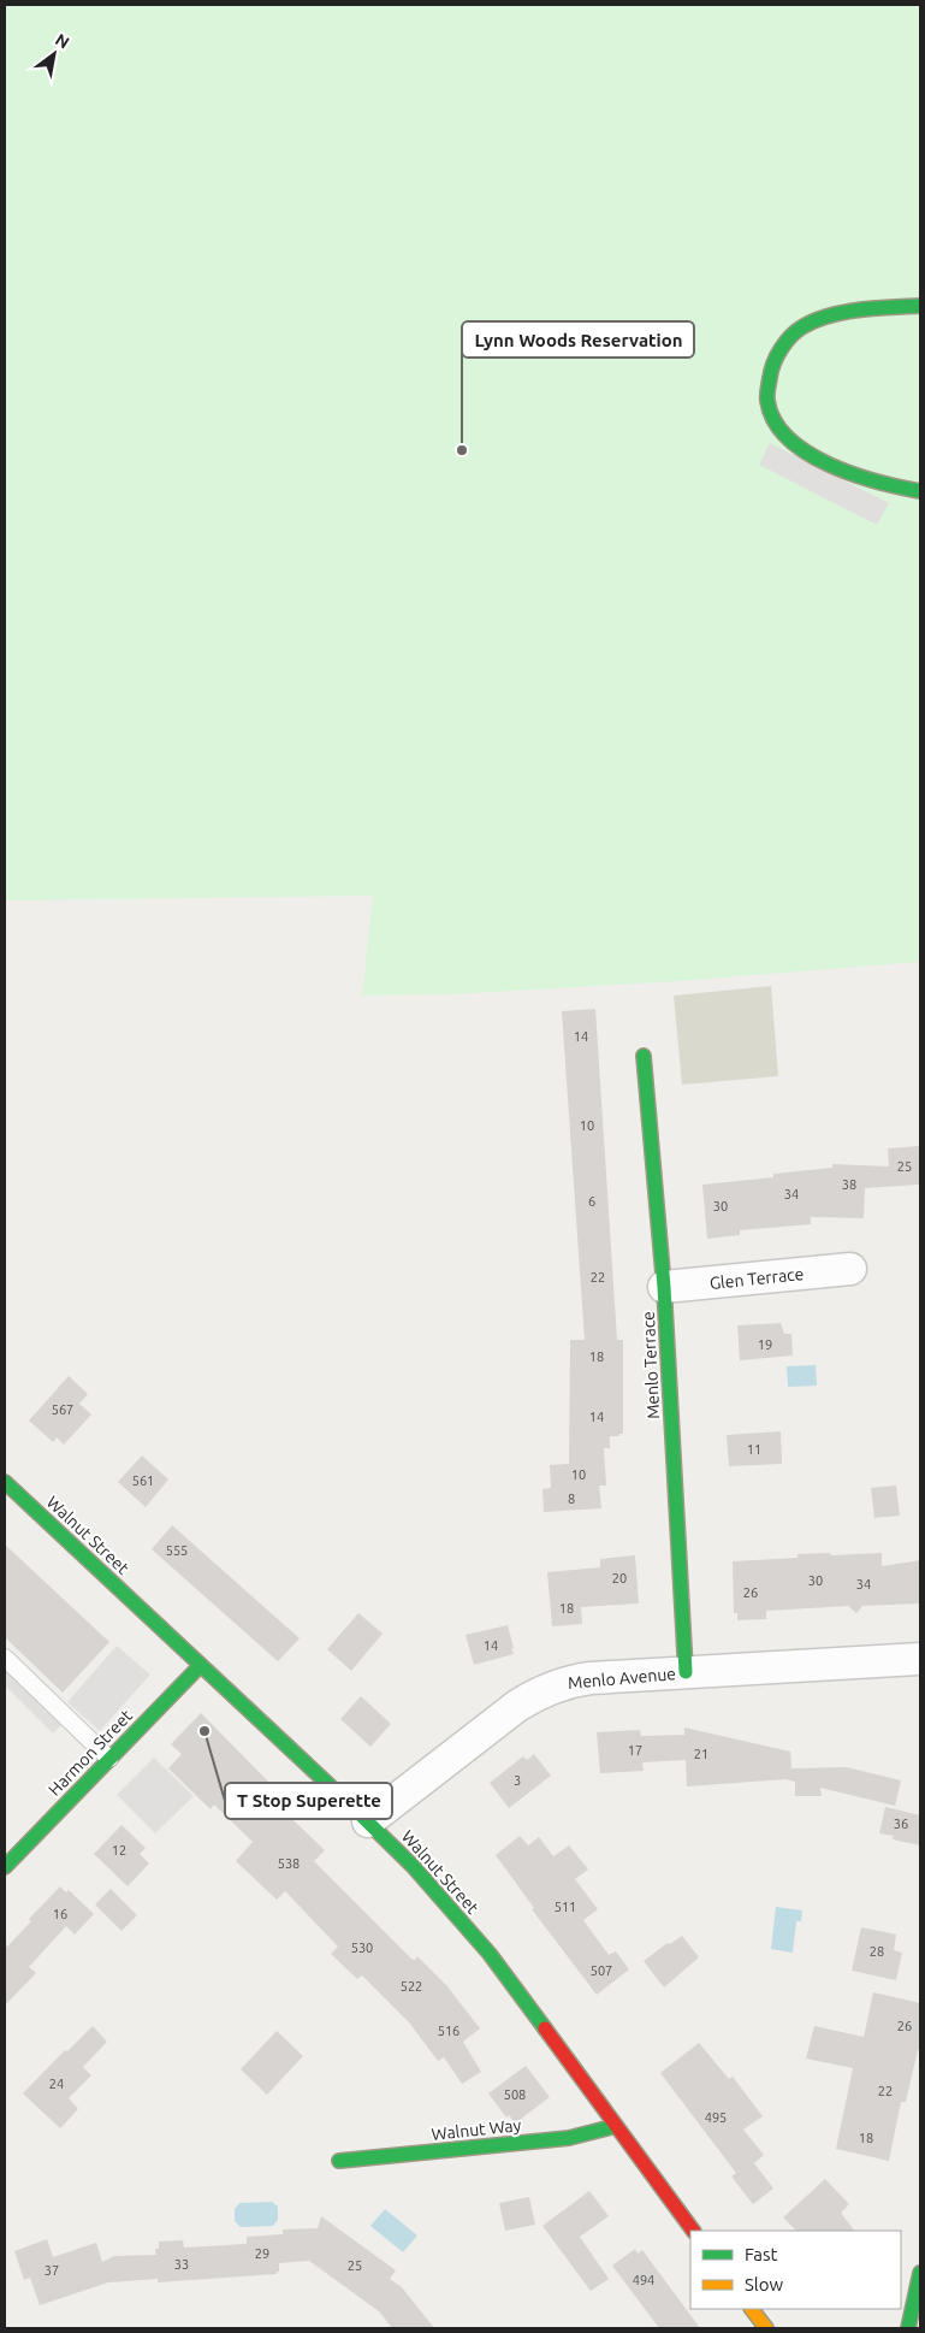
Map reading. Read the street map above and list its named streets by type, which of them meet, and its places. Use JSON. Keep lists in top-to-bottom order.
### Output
{
  "streets": {
    "street": [
      "Glen Terrace",
      "Menlo Terrace",
      "Walnut Street",
      "Menlo Avenue",
      "Harmon Street",
      "Walnut Way"
    ]
  },
  "crossings": [
    ["Glen Terrace", "Menlo Terrace"],
    ["Menlo Terrace", "Menlo Avenue"],
    ["Walnut Street", "Menlo Avenue"],
    ["Walnut Street", "Harmon Street"],
    ["Walnut Street", "Walnut Way"]
  ],
  "places": ["Lynn Woods Reservation", "T Stop Superette"],
  "house_numbers": [
    "14",
    "10",
    "25",
    "38",
    "34",
    "6",
    "30",
    "22",
    "19",
    "18",
    "567",
    "14",
    "11",
    "10",
    "561",
    "8",
    "555",
    "20",
    "30",
    "34",
    "26",
    "18",
    "14",
    "17",
    "21",
    "3",
    "36",
    "12",
    "538",
    "511",
    "16",
    "530",
    "28",
    "507",
    "522",
    "26",
    "516",
    "24",
    "22",
    "508",
    "495",
    "18",
    "29",
    "33",
    "25",
    "37",
    "494"
  ],
  "legend": ["Fast", "Slow"],
  "north": "top right"
}
